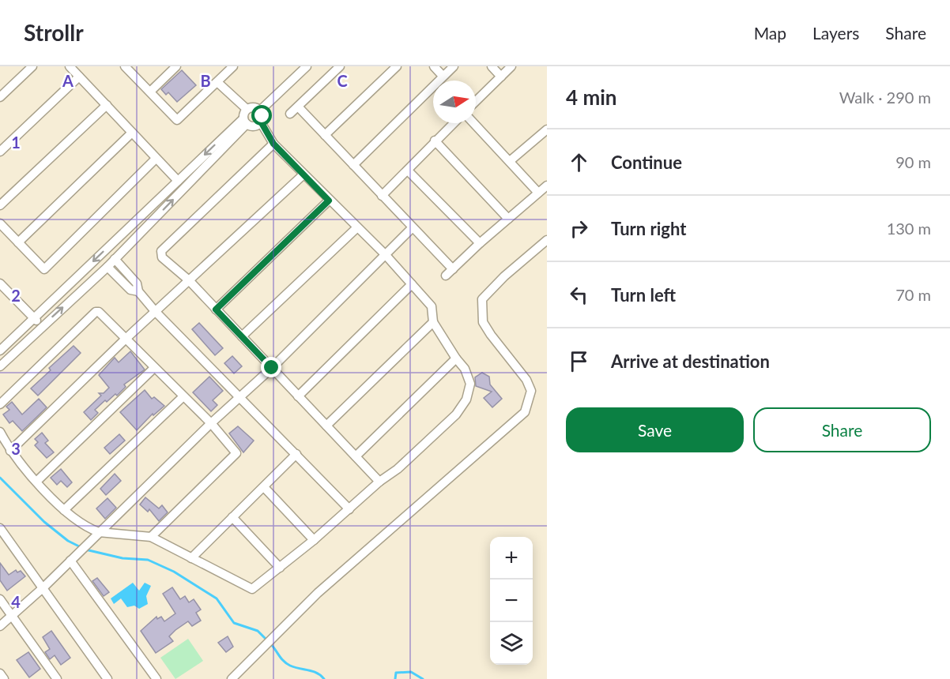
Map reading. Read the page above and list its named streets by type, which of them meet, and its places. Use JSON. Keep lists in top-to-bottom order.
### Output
{
  "north": "right",
  "page": {
    "header": "Strollr",
    "nav": ["Map", "Layers", "Share"],
    "heading": ["4 min", "Walk · 290 m"],
    "list": [
      ["Continue", "90 m"],
      ["Turn right", "130 m"],
      ["Turn left", "70 m"],
      "Arrive at destination"
    ],
    "buttons": ["Save", "Share"],
    "map_buttons": ["+", "−"]
  },
  "grid": {
    "columns": ["A", "B", "C"],
    "rows": [
      "1",
      "2",
      "3",
      "4"
    ]
  }
}
